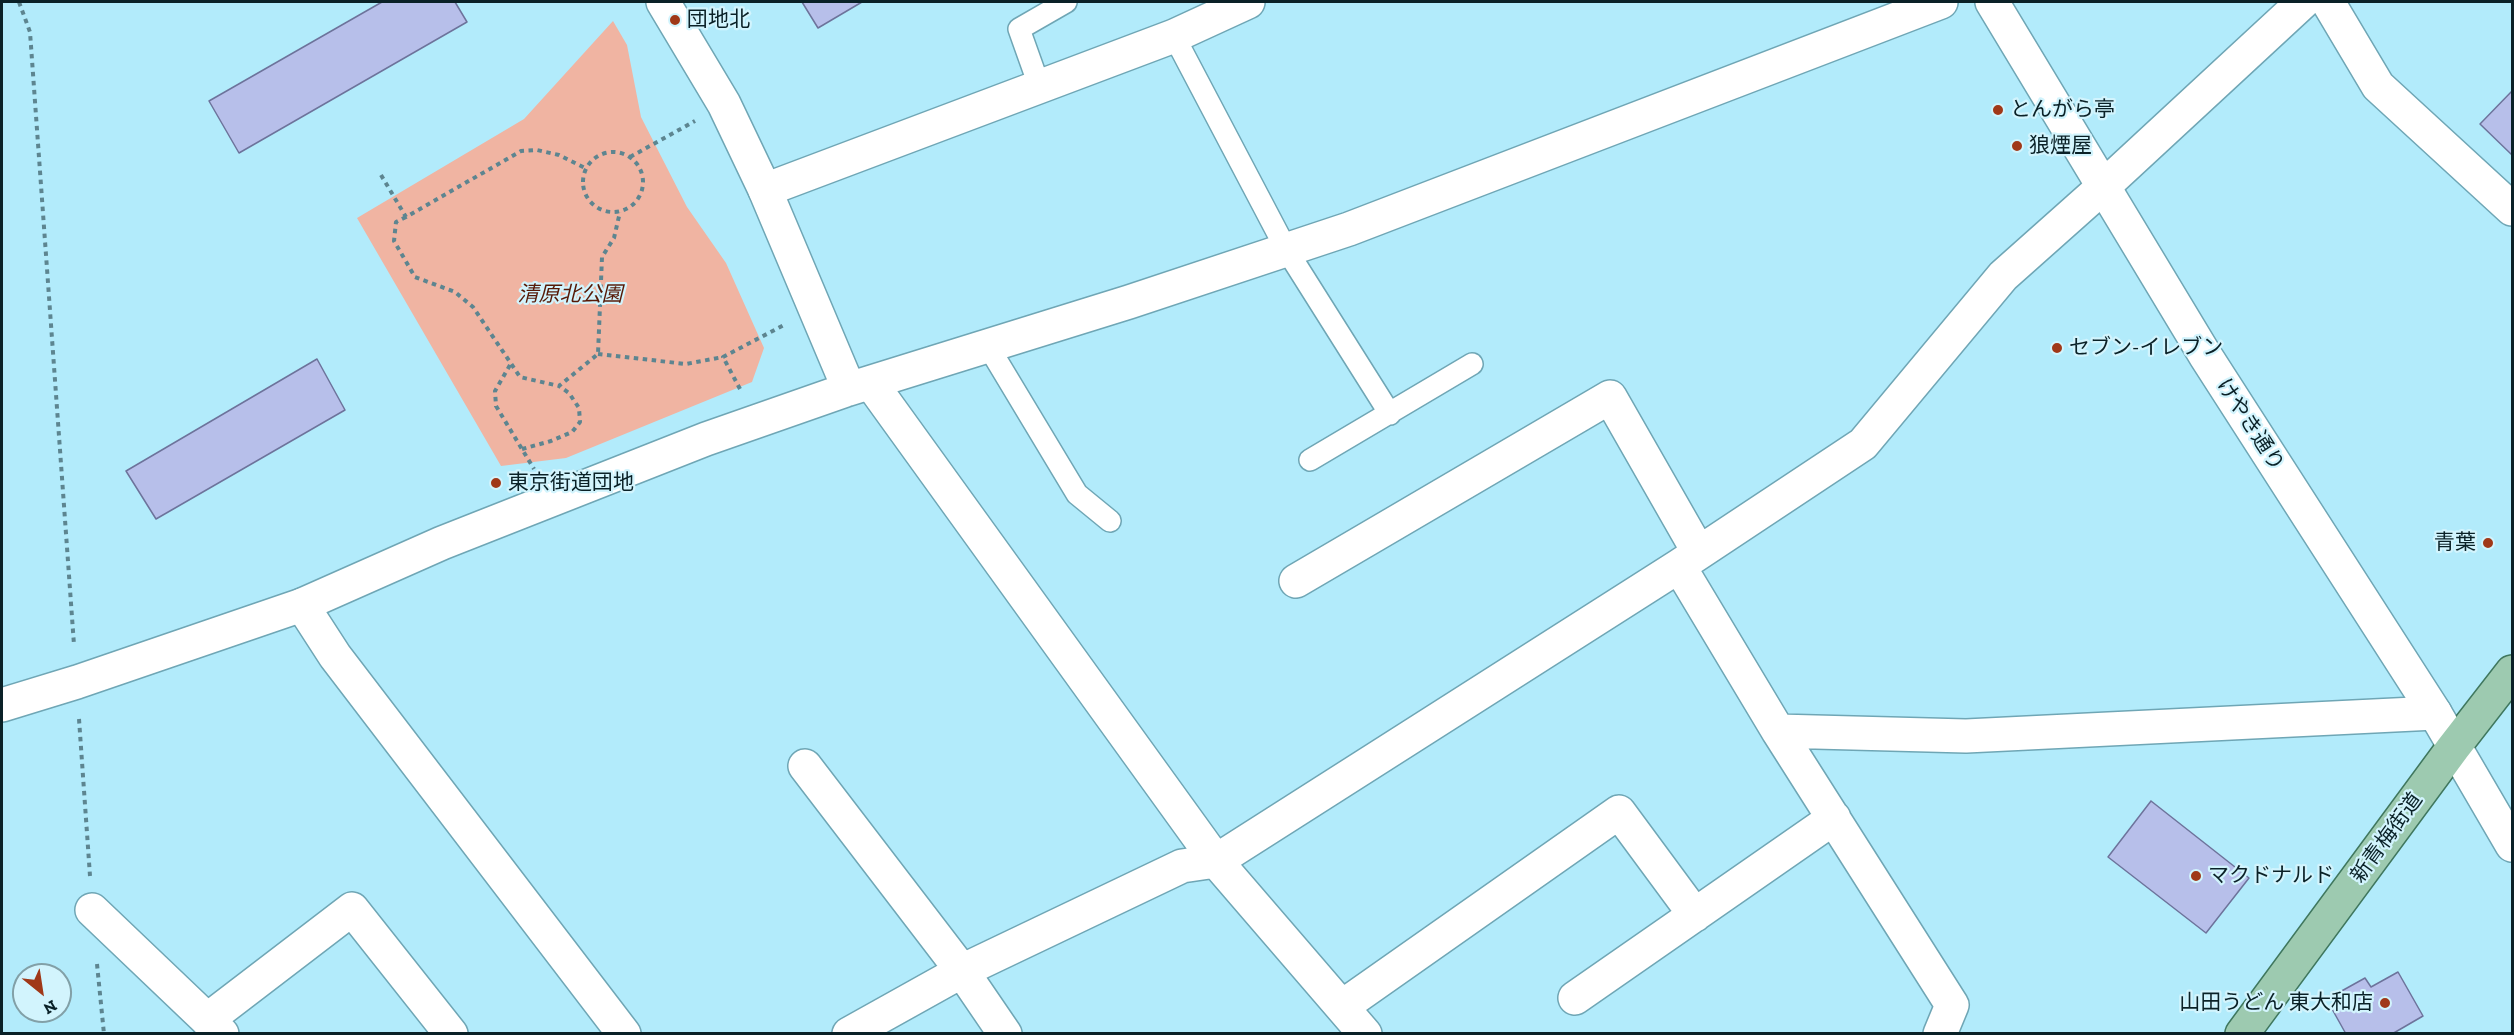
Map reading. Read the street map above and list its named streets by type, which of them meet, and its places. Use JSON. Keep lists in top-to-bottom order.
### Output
{
  "streets": {
    "main road": ["新青梅街道"],
    "street": ["けやき通り"]
  },
  "crossings": [
    ["けやき通り", "新青梅街道"]
  ],
  "parks": ["清原北公園"],
  "places": [
    "団地北",
    "とんがら亭",
    "狼煙屋",
    "セブン-イレブン",
    "東京街道団地",
    "青葉",
    "マクドナルド",
    "山田うどん 東大和店"
  ],
  "north": "bottom right"
}
